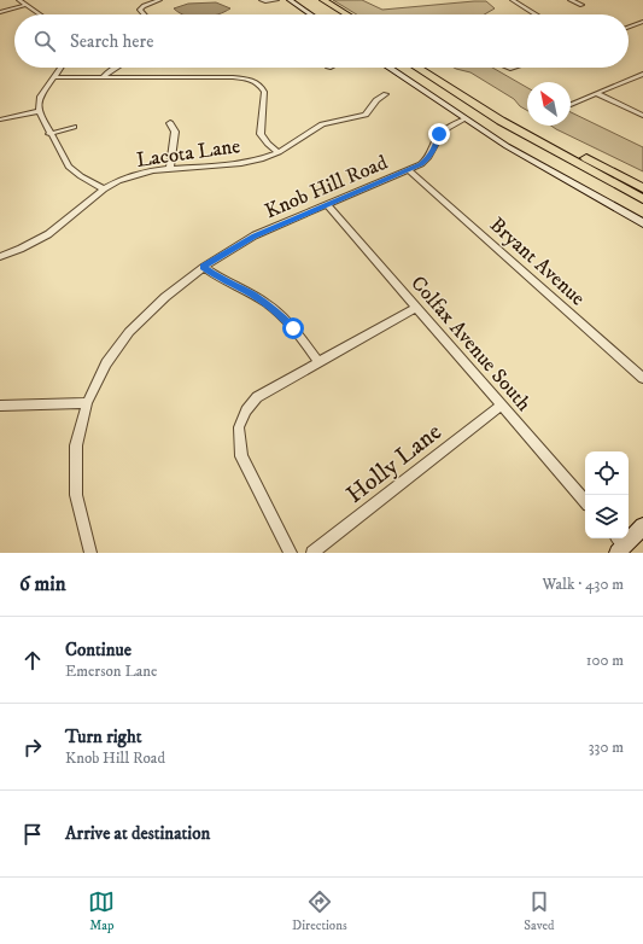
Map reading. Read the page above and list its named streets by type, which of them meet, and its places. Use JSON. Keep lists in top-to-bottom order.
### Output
{
  "streets": {
    "street": [
      "Lacota Lane",
      "Knob Hill Road",
      "Bryant Avenue",
      "Colfax Avenue South",
      "Holly Lane"
    ]
  },
  "crossings": [
    ["Knob Hill Road", "Bryant Avenue"],
    ["Knob Hill Road", "Colfax Avenue South"],
    ["Colfax Avenue South", "Holly Lane"]
  ],
  "north": "top left",
  "page": {
    "search": "Search here",
    "heading": ["6 min", "Walk · 430 m"],
    "list": [
      ["Continue", "Emerson Lane", "100 m"],
      ["Turn right", "Knob Hill Road", "330 m"],
      "Arrive at destination"
    ],
    "nav": ["Map", "Directions", "Saved"]
  }
}
